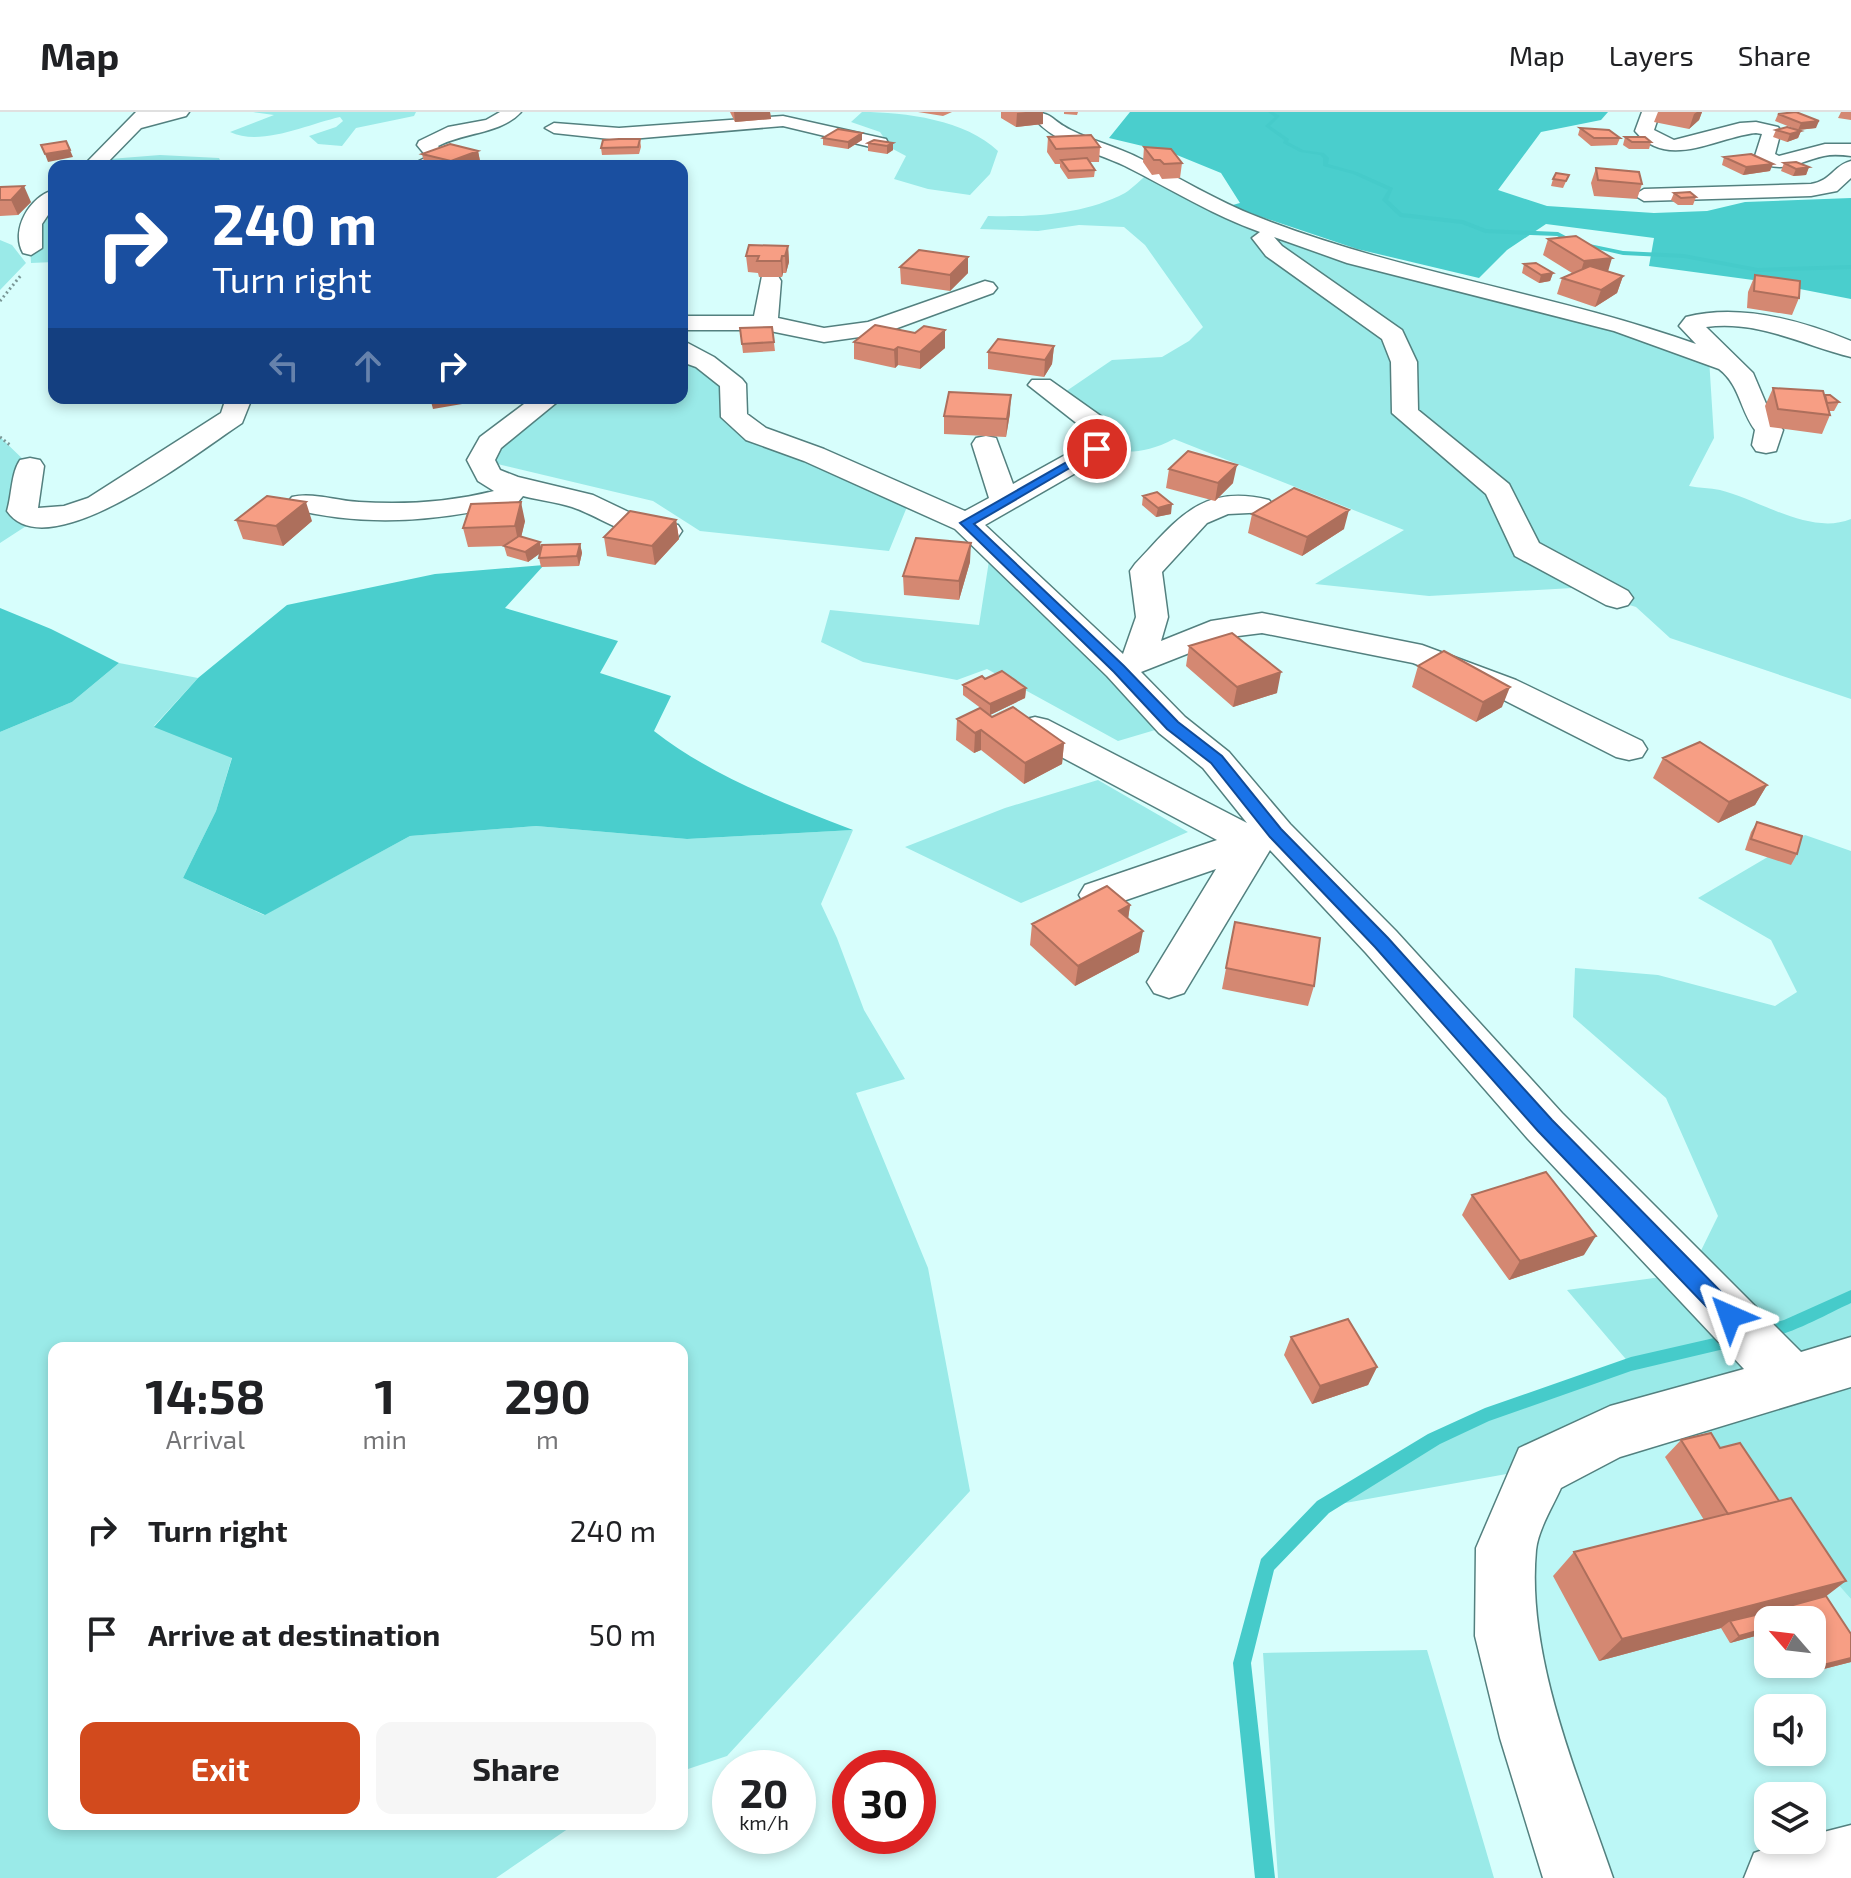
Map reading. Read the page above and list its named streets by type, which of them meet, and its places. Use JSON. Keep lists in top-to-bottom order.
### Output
{
  "north": "top left",
  "page": {
    "header": "Map",
    "nav": ["Map", "Layers", "Share"],
    "turn": ["240 m", "Turn right"],
    "eta": [
      "14:58",
      "Arrival",
      "1",
      "min",
      "290",
      "m"
    ],
    "list": [
      {
        "name": "Turn right",
        "value": "240 m"
      },
      {
        "name": "Arrive at destination",
        "value": "50 m"
      }
    ],
    "buttons": ["Exit", "Share"],
    "speed": "20 km/h",
    "limit": "30"
  }
}
